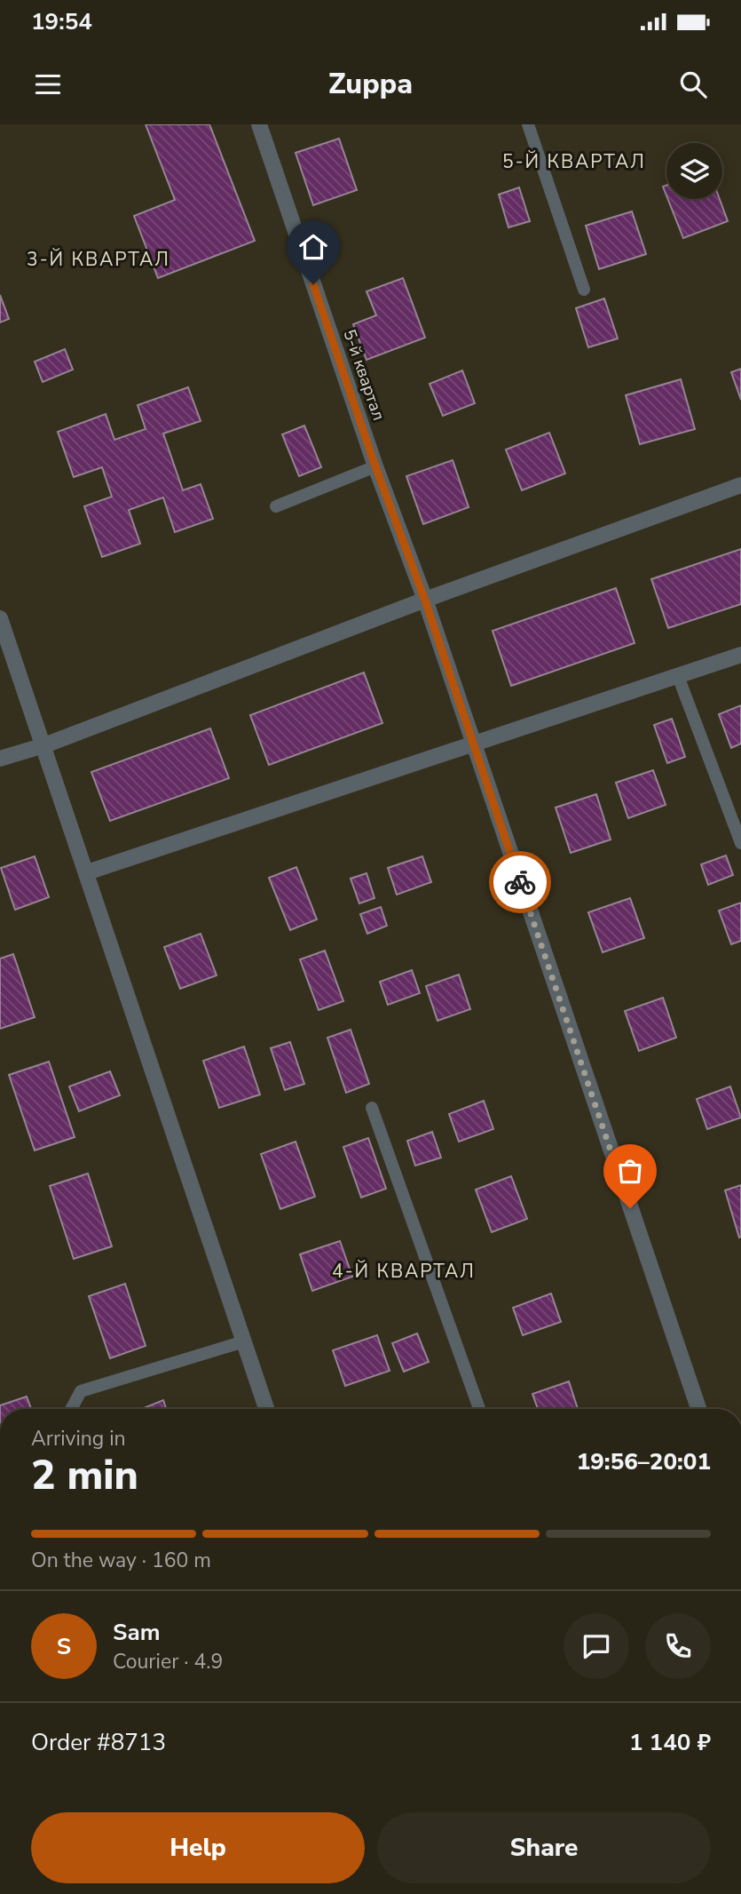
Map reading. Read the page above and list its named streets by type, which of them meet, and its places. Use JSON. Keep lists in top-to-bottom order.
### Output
{
  "streets": {
    "street": ["5-й квартал"]
  },
  "districts": ["5-Й КВАРТАЛ", "3-Й КВАРТАЛ", "4-Й КВАРТАЛ"],
  "page": {
    "status": "19:54",
    "header": "Zuppa",
    "heading": ["2 min", "Arriving in", "19:56–20:01"],
    "panel": [
      "Sam",
      "Courier · 4.9",
      "Order #8713",
      "1 140 ₽"
    ],
    "bar": "On the way · 160 m",
    "round": "S",
    "buttons": ["Help", "Share"]
  }
}
